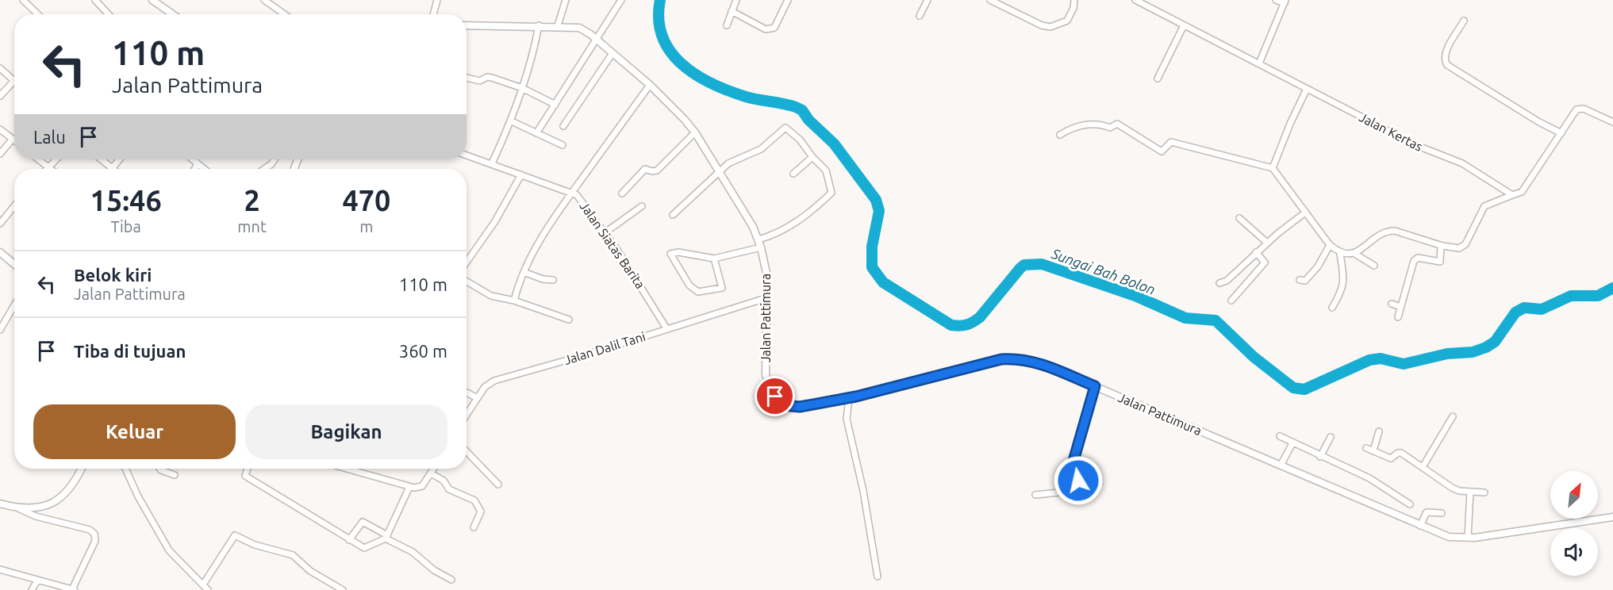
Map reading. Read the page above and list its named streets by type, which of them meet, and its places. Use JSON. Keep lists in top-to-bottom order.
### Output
{
  "streets": {
    "street": [
      "Jalan Kertas",
      "Jalan Siatas Barita",
      "Jalan Pattimura",
      "Jalan Dalil Tani"
    ]
  },
  "crossings": [
    ["Jalan Siatas Barita", "Jalan Dalil Tani"],
    ["Jalan Pattimura", "Jalan Dalil Tani"]
  ],
  "water": ["Sungai Bah Bolon"],
  "north": "top right",
  "page": {
    "turn": ["110 m", "Jalan Pattimura"],
    "then": "Lalu",
    "eta": [
      "15:46",
      "Tiba",
      "2",
      "mnt",
      "470",
      "m"
    ],
    "list": [
      {
        "name": "Belok kiri",
        "note": "Jalan Pattimura",
        "value": "110 m"
      },
      {
        "name": "Tiba di tujuan",
        "value": "360 m"
      }
    ],
    "buttons": ["Keluar", "Bagikan"]
  }
}
